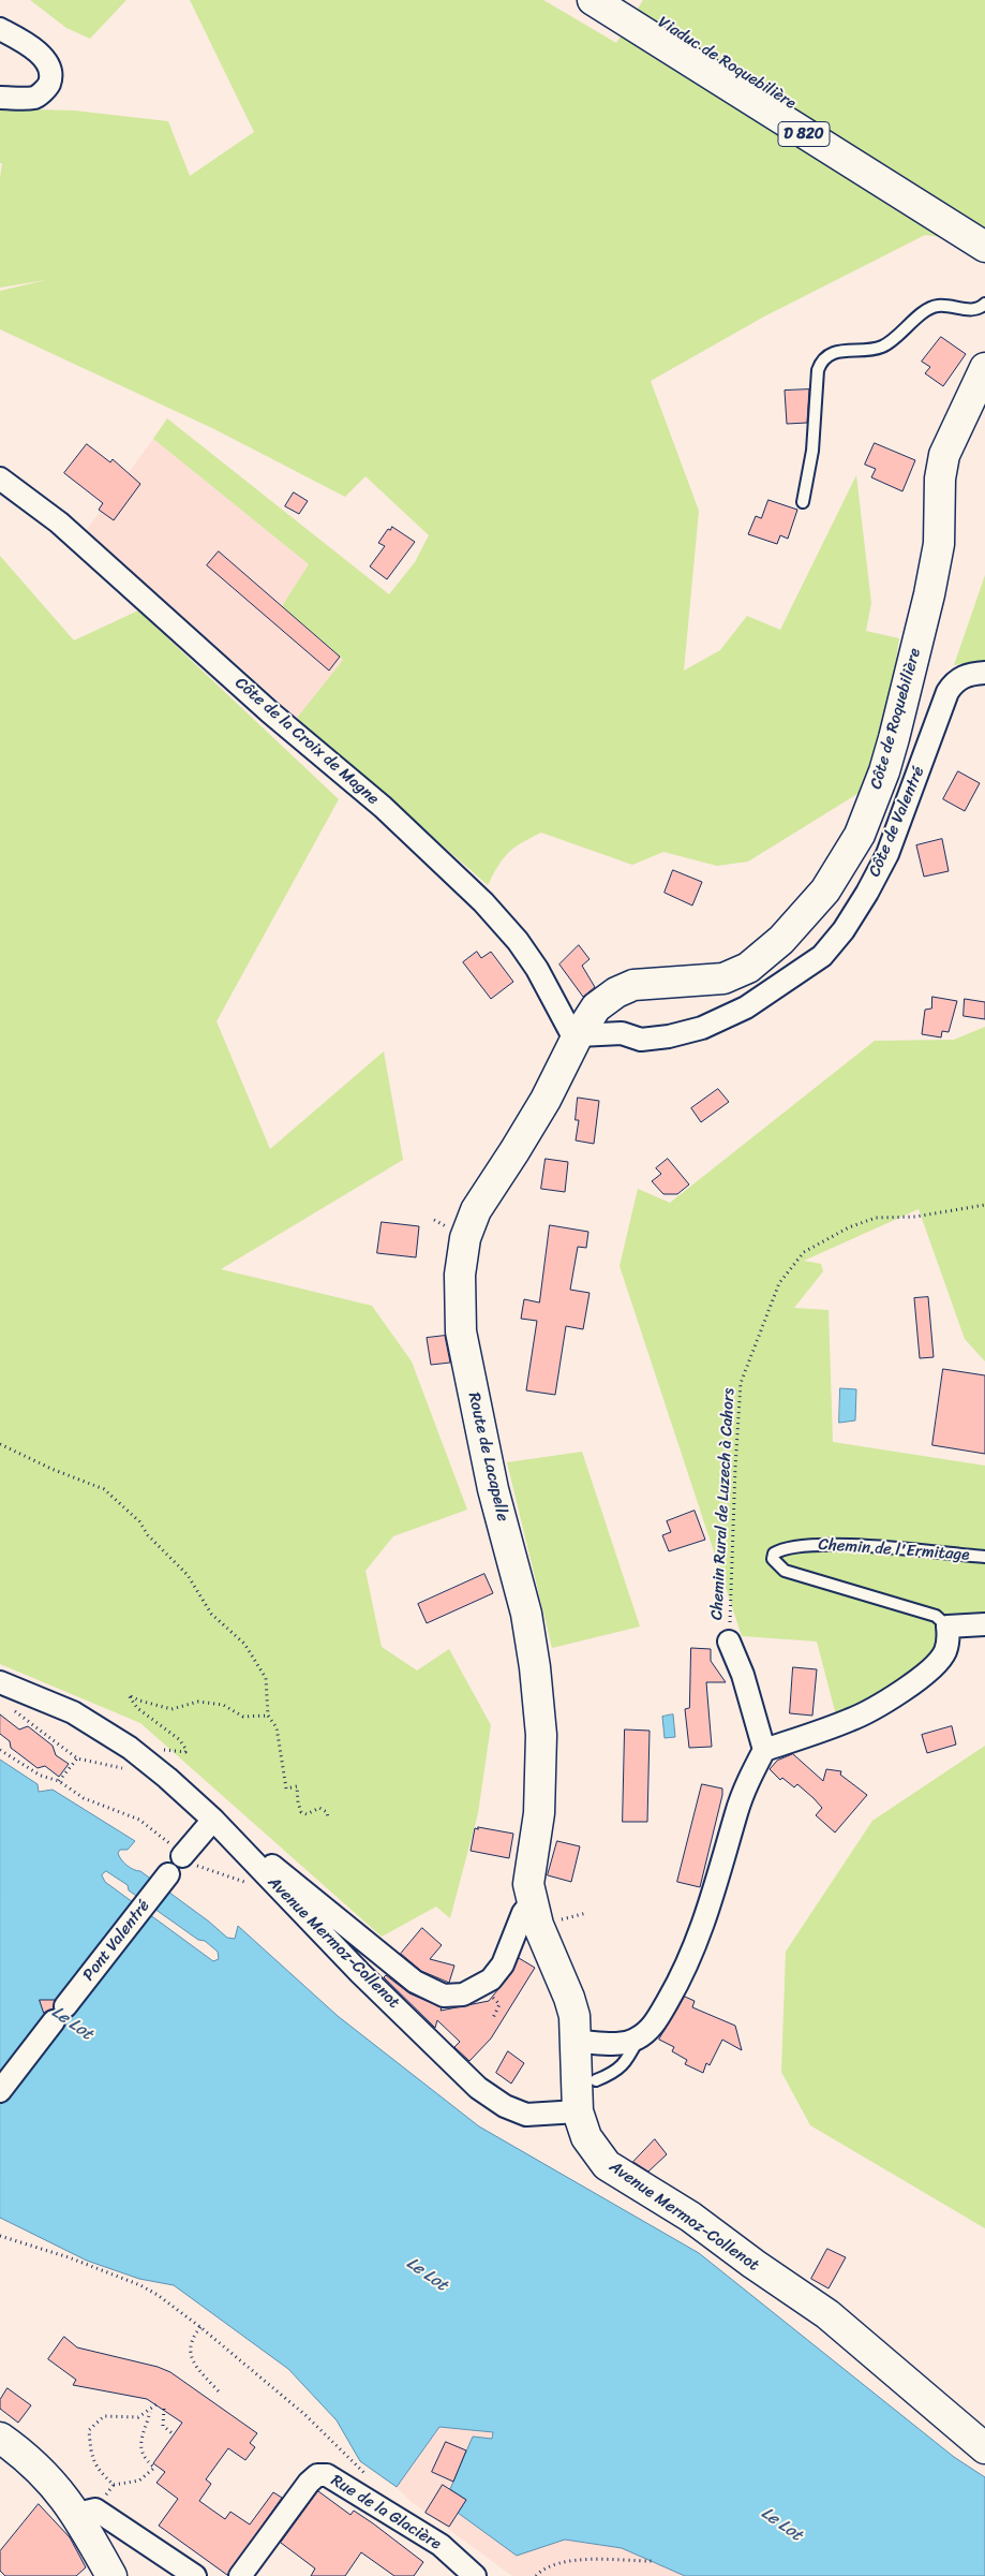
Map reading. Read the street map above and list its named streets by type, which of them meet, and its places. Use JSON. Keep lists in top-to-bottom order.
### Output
{
  "streets": {
    "street": [
      "Viaduc de Roquebilière",
      "D 820",
      "Côte de Roquebilière",
      "Côte de la Croix de Magne",
      "Côte de Valentré",
      "Route de Lacapelle",
      "Pont Valentré",
      "Avenue Mermoz-Collenot",
      "Rue de la Glacière"
    ],
    "lane": ["Chemin de l'Ermitage"],
    "path": ["Chemin Rural de Luzech à Cahors"]
  },
  "crossings": [
    ["Viaduc de Roquebilière", "D 820"],
    ["Côte de Roquebilière", "Côte de la Croix de Magne"],
    ["Côte de Roquebilière", "Côte de Valentré"],
    ["Côte de Roquebilière", "Route de Lacapelle"],
    ["Côte de la Croix de Magne", "Côte de Valentré"],
    ["Côte de la Croix de Magne", "Route de Lacapelle"],
    ["Côte de Valentré", "Route de Lacapelle"],
    ["Route de Lacapelle", "Avenue Mermoz-Collenot"]
  ],
  "water": ["Le Lot"]
}
